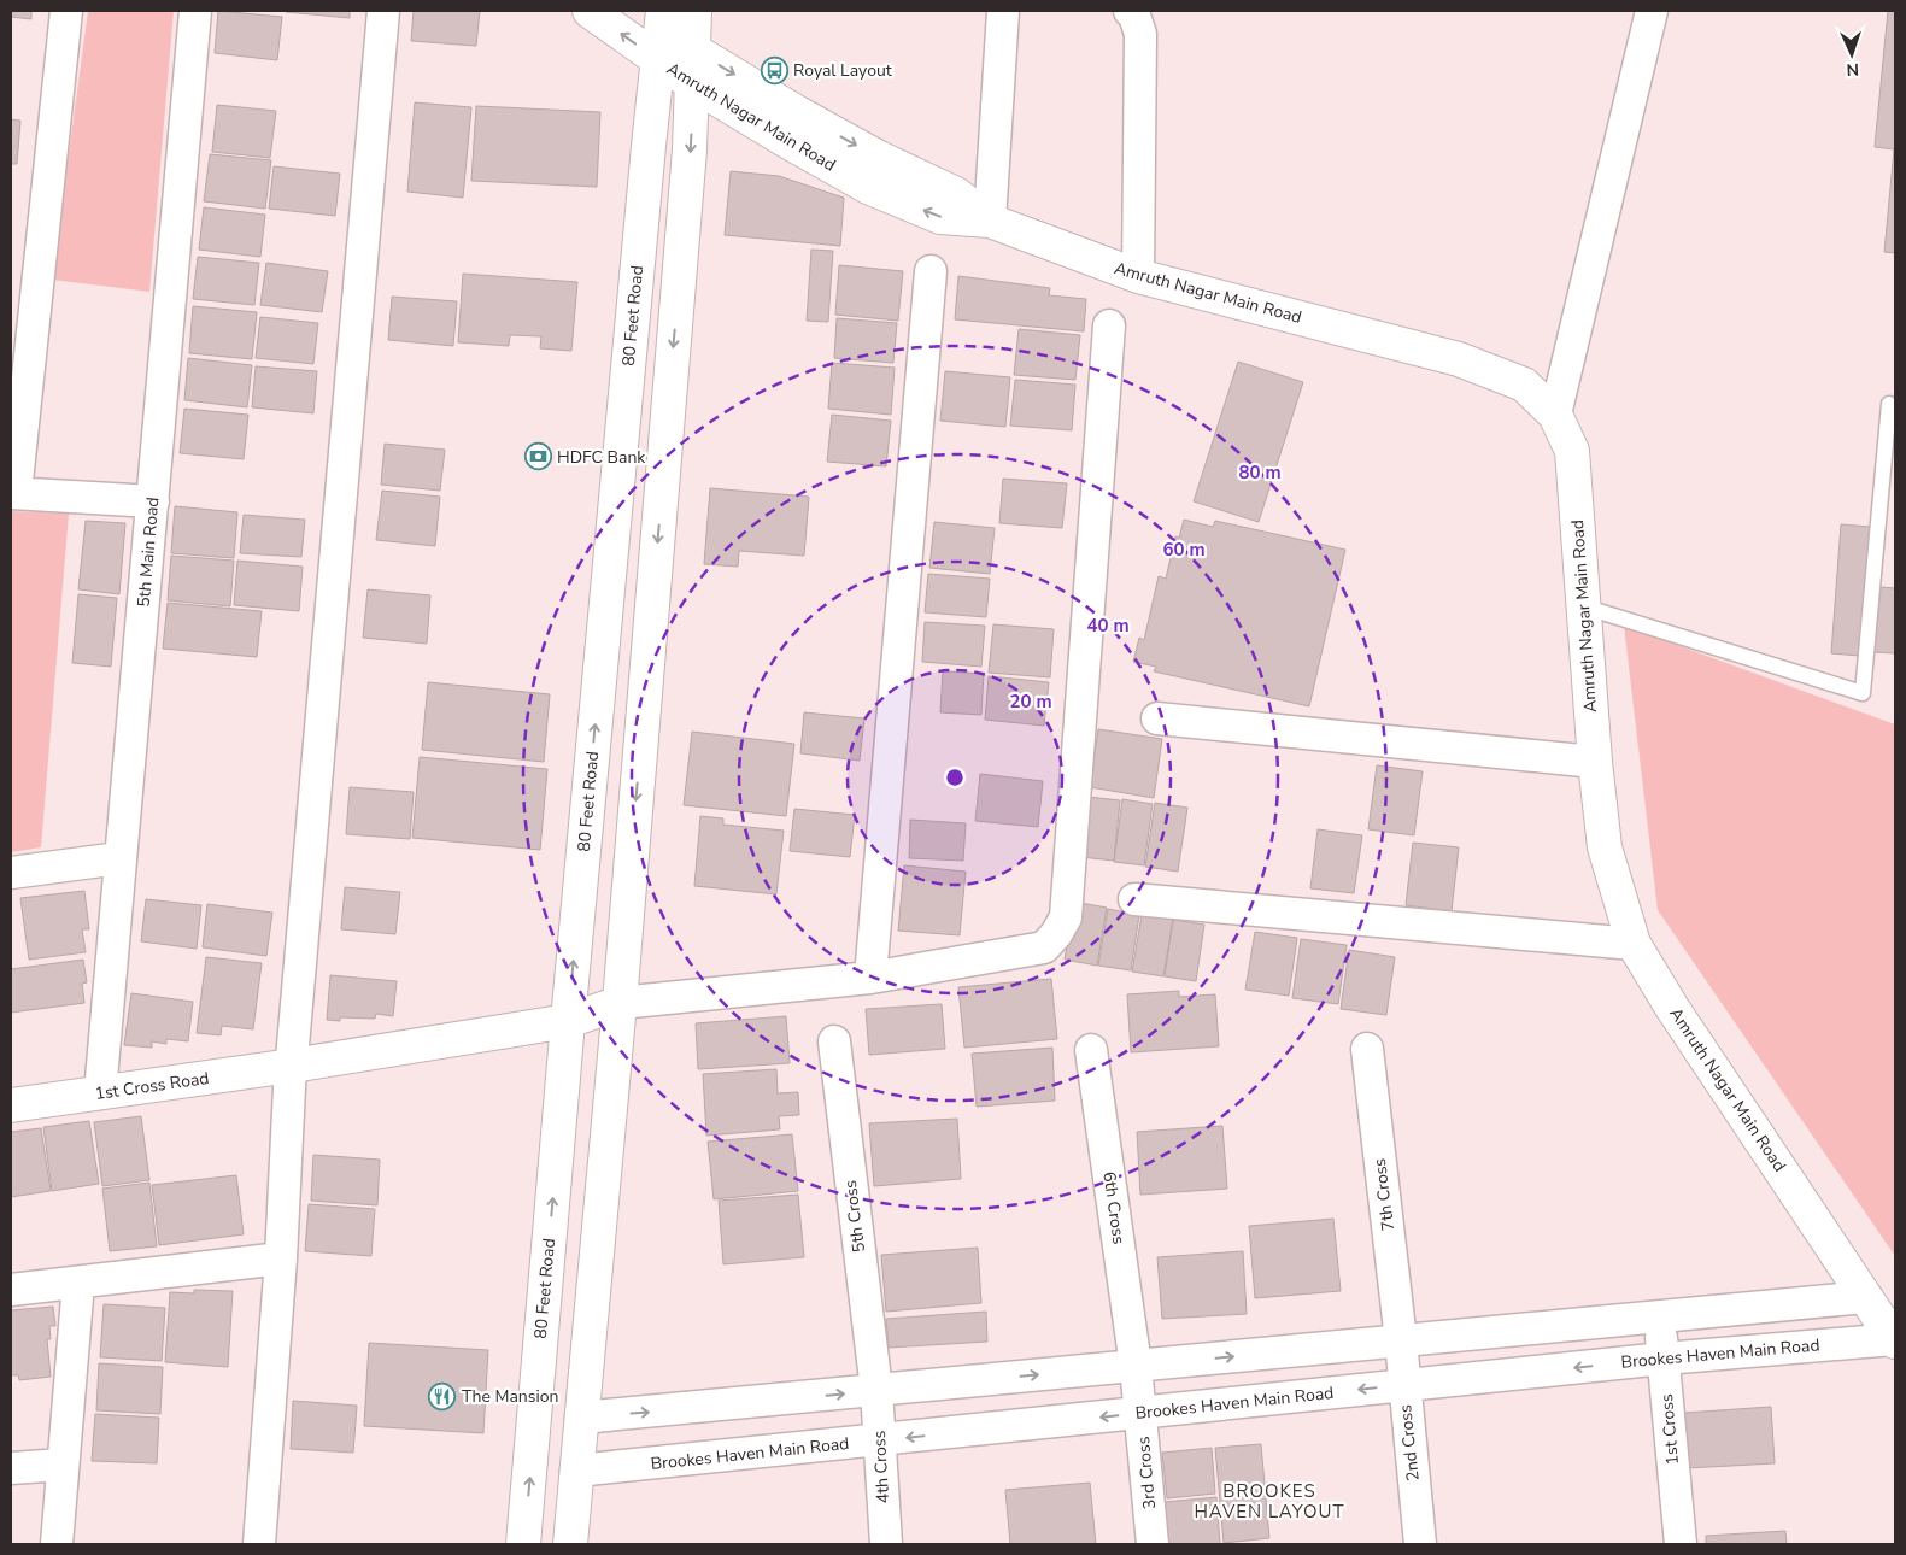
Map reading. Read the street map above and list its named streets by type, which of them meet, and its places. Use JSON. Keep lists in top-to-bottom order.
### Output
{
  "streets": {
    "main road": ["Amruth Nagar Main Road", "80 Feet Road", "1st Cross Road"],
    "street": [
      "5th Main Road",
      "7th Cross",
      "6th Cross",
      "5th Cross",
      "Brookes Haven Main Road",
      "1st Cross",
      "2nd Cross",
      "4th Cross",
      "3rd Cross"
    ]
  },
  "crossings": [
    ["Amruth Nagar Main Road", "80 Feet Road"],
    ["Amruth Nagar Main Road", "Brookes Haven Main Road"],
    ["80 Feet Road", "1st Cross Road"],
    ["5th Main Road", "1st Cross Road"],
    ["7th Cross", "2nd Cross"],
    ["6th Cross", "3rd Cross"],
    ["5th Cross", "4th Cross"],
    ["Brookes Haven Main Road", "1st Cross"],
    ["Brookes Haven Main Road", "2nd Cross"],
    ["Brookes Haven Main Road", "4th Cross"],
    ["Brookes Haven Main Road", "3rd Cross"]
  ],
  "districts": ["BROOKES HAVEN LAYOUT"],
  "places": {
    "bus stop": ["Royal Layout"],
    "bank": ["HDFC Bank"],
    "restaurant": ["The Mansion"]
  },
  "north": "bottom",
  "rings": [
    "80 m",
    "60 m",
    "40 m",
    "20 m"
  ]
}
